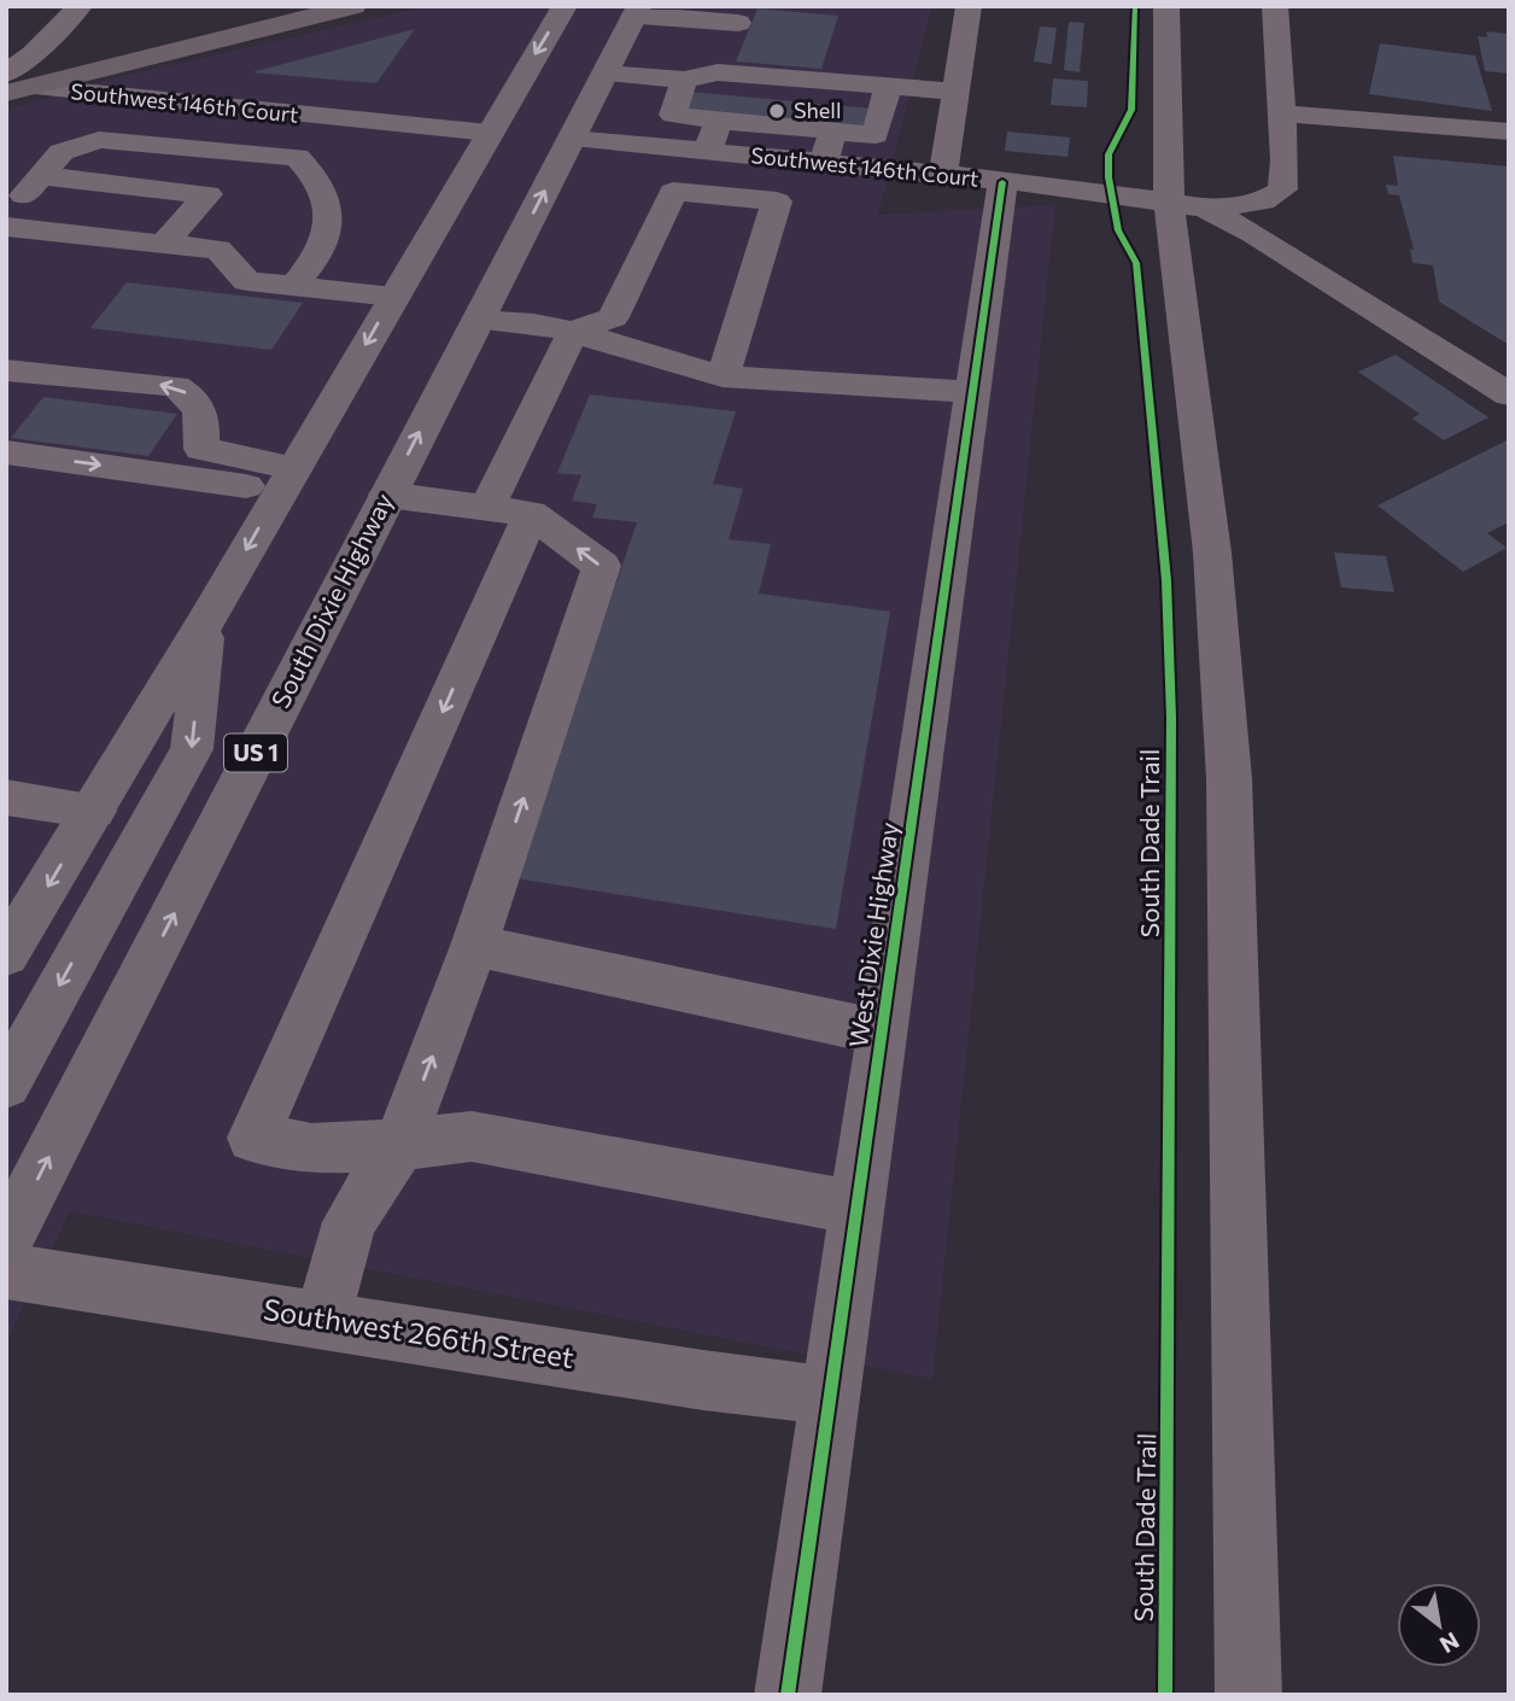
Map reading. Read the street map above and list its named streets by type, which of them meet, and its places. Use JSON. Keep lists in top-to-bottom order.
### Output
{
  "streets": {
    "highway": ["South Dixie Highway", "US 1"],
    "street": ["Southwest 146th Court", "West Dixie Highway", "Southwest 266th Street"],
    "cycle path": ["South Dade Trail"]
  },
  "crossings": [
    ["Southwest 146th Court", "South Dixie Highway"],
    ["Southwest 146th Court", "West Dixie Highway"],
    ["West Dixie Highway", "Southwest 266th Street"]
  ],
  "places": ["Shell"],
  "north": "bottom right"
}
